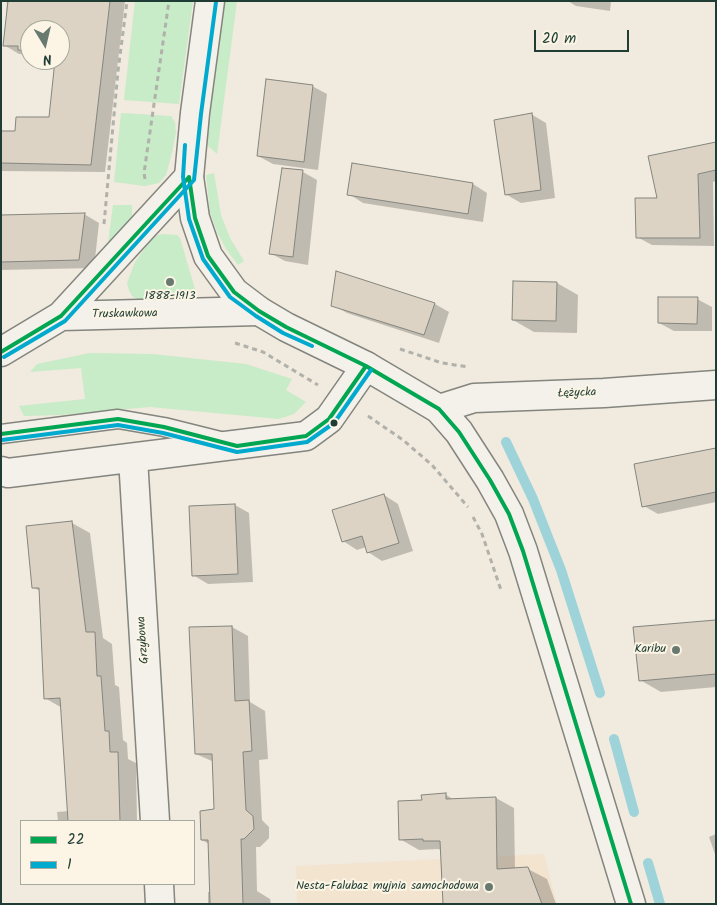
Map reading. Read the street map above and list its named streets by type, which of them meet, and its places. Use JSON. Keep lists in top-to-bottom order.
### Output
{
  "streets": {
    "street": ["Truskawkowa", "Łężycka", "Grzybowa"]
  },
  "places": ["1888-1913", "Karibu", "Nesta-Falubaz myjnia samochodowa"],
  "lines": ["transit line 1", "transit line 22"],
  "legend": ["22", "1"],
  "scale_bar": "20 m",
  "north": "bottom"
}
